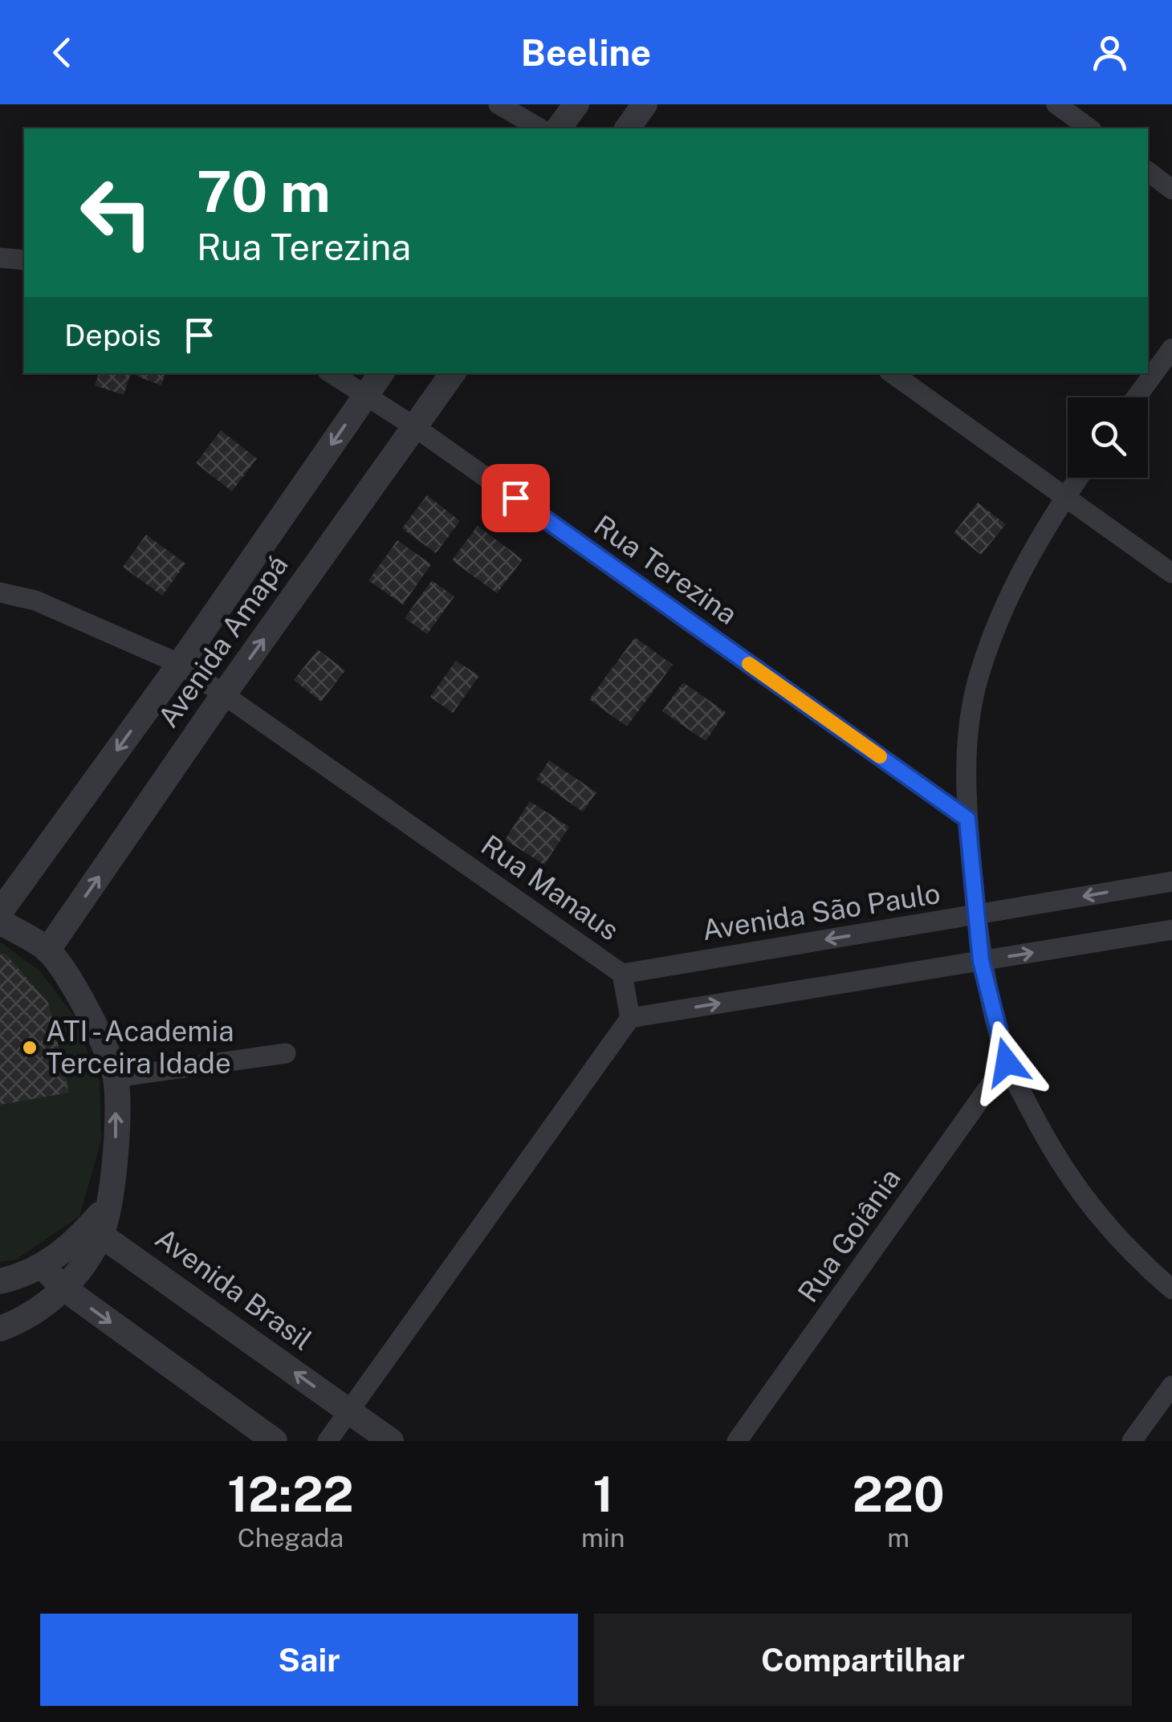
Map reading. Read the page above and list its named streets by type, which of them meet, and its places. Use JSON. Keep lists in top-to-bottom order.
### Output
{
  "streets": {
    "street": [
      "Rua Terezina",
      "Avenida Amapá",
      "Rua Manaus",
      "Avenida São Paulo",
      "Rua Goiânia",
      "Avenida Brasil"
    ]
  },
  "crossings": [
    ["Rua Terezina", "Avenida Amapá"],
    ["Avenida Amapá", "Rua Manaus"],
    ["Rua Manaus", "Avenida São Paulo"]
  ],
  "places": ["ATI - Academia Terceira Idade"],
  "page": {
    "header": "Beeline",
    "turn": ["70 m", "Rua Terezina"],
    "then": "Depois",
    "eta": [
      "12:22",
      "Chegada",
      "1",
      "min",
      "220",
      "m"
    ],
    "buttons": ["Sair", "Compartilhar"]
  }
}
